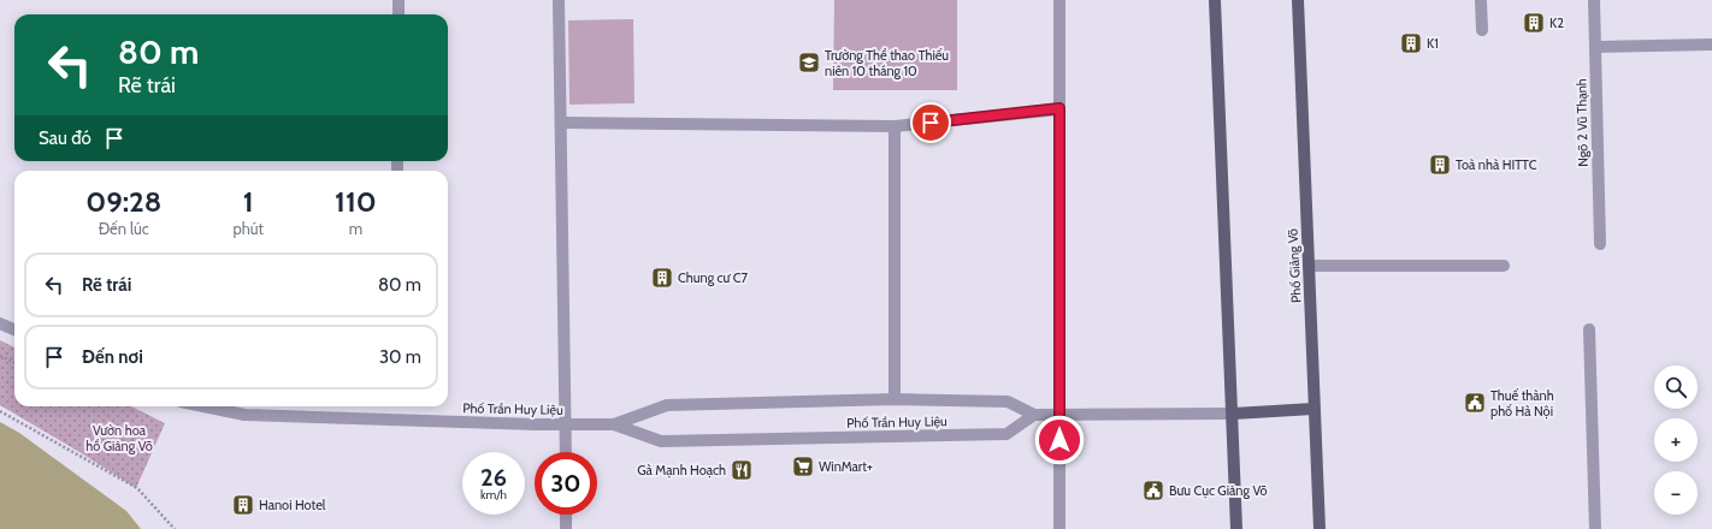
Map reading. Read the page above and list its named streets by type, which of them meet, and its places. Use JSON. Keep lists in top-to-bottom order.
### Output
{
  "streets": {
    "main road": ["Phố Giảng Võ"],
    "street": ["Ngõ 2 Vũ Thạnh", "Phố Trần Huy Liệu"]
  },
  "parks": ["Vườn hoa hồ Giảng Võ"],
  "places": {
    "building": [
      "K2",
      "K1",
      "Toà nhà HITTC",
      "Chung cư C7",
      "Hanoi Hotel"
    ],
    "school or university": ["Trường Thể thao Thiếu niên 10 tháng 10"],
    "public building": ["Thuế thành phố Hà Nội", "Bưu Cục Giảng Võ"],
    "supermarket": ["WinMart+"],
    "restaurant": ["Gà Mạnh Hoạch"]
  },
  "page": {
    "turn": ["80 m", "Rẽ trái"],
    "then": "Sau đó",
    "eta": [
      "09:28",
      "Đến lúc",
      "1",
      "phút",
      "110",
      "m"
    ],
    "list": [
      {
        "name": "Rẽ trái",
        "value": "80 m"
      },
      {
        "name": "Đến nơi",
        "value": "30 m"
      }
    ],
    "map_buttons": ["+", "−"],
    "speed": "26 km/h",
    "limit": "30"
  }
}
